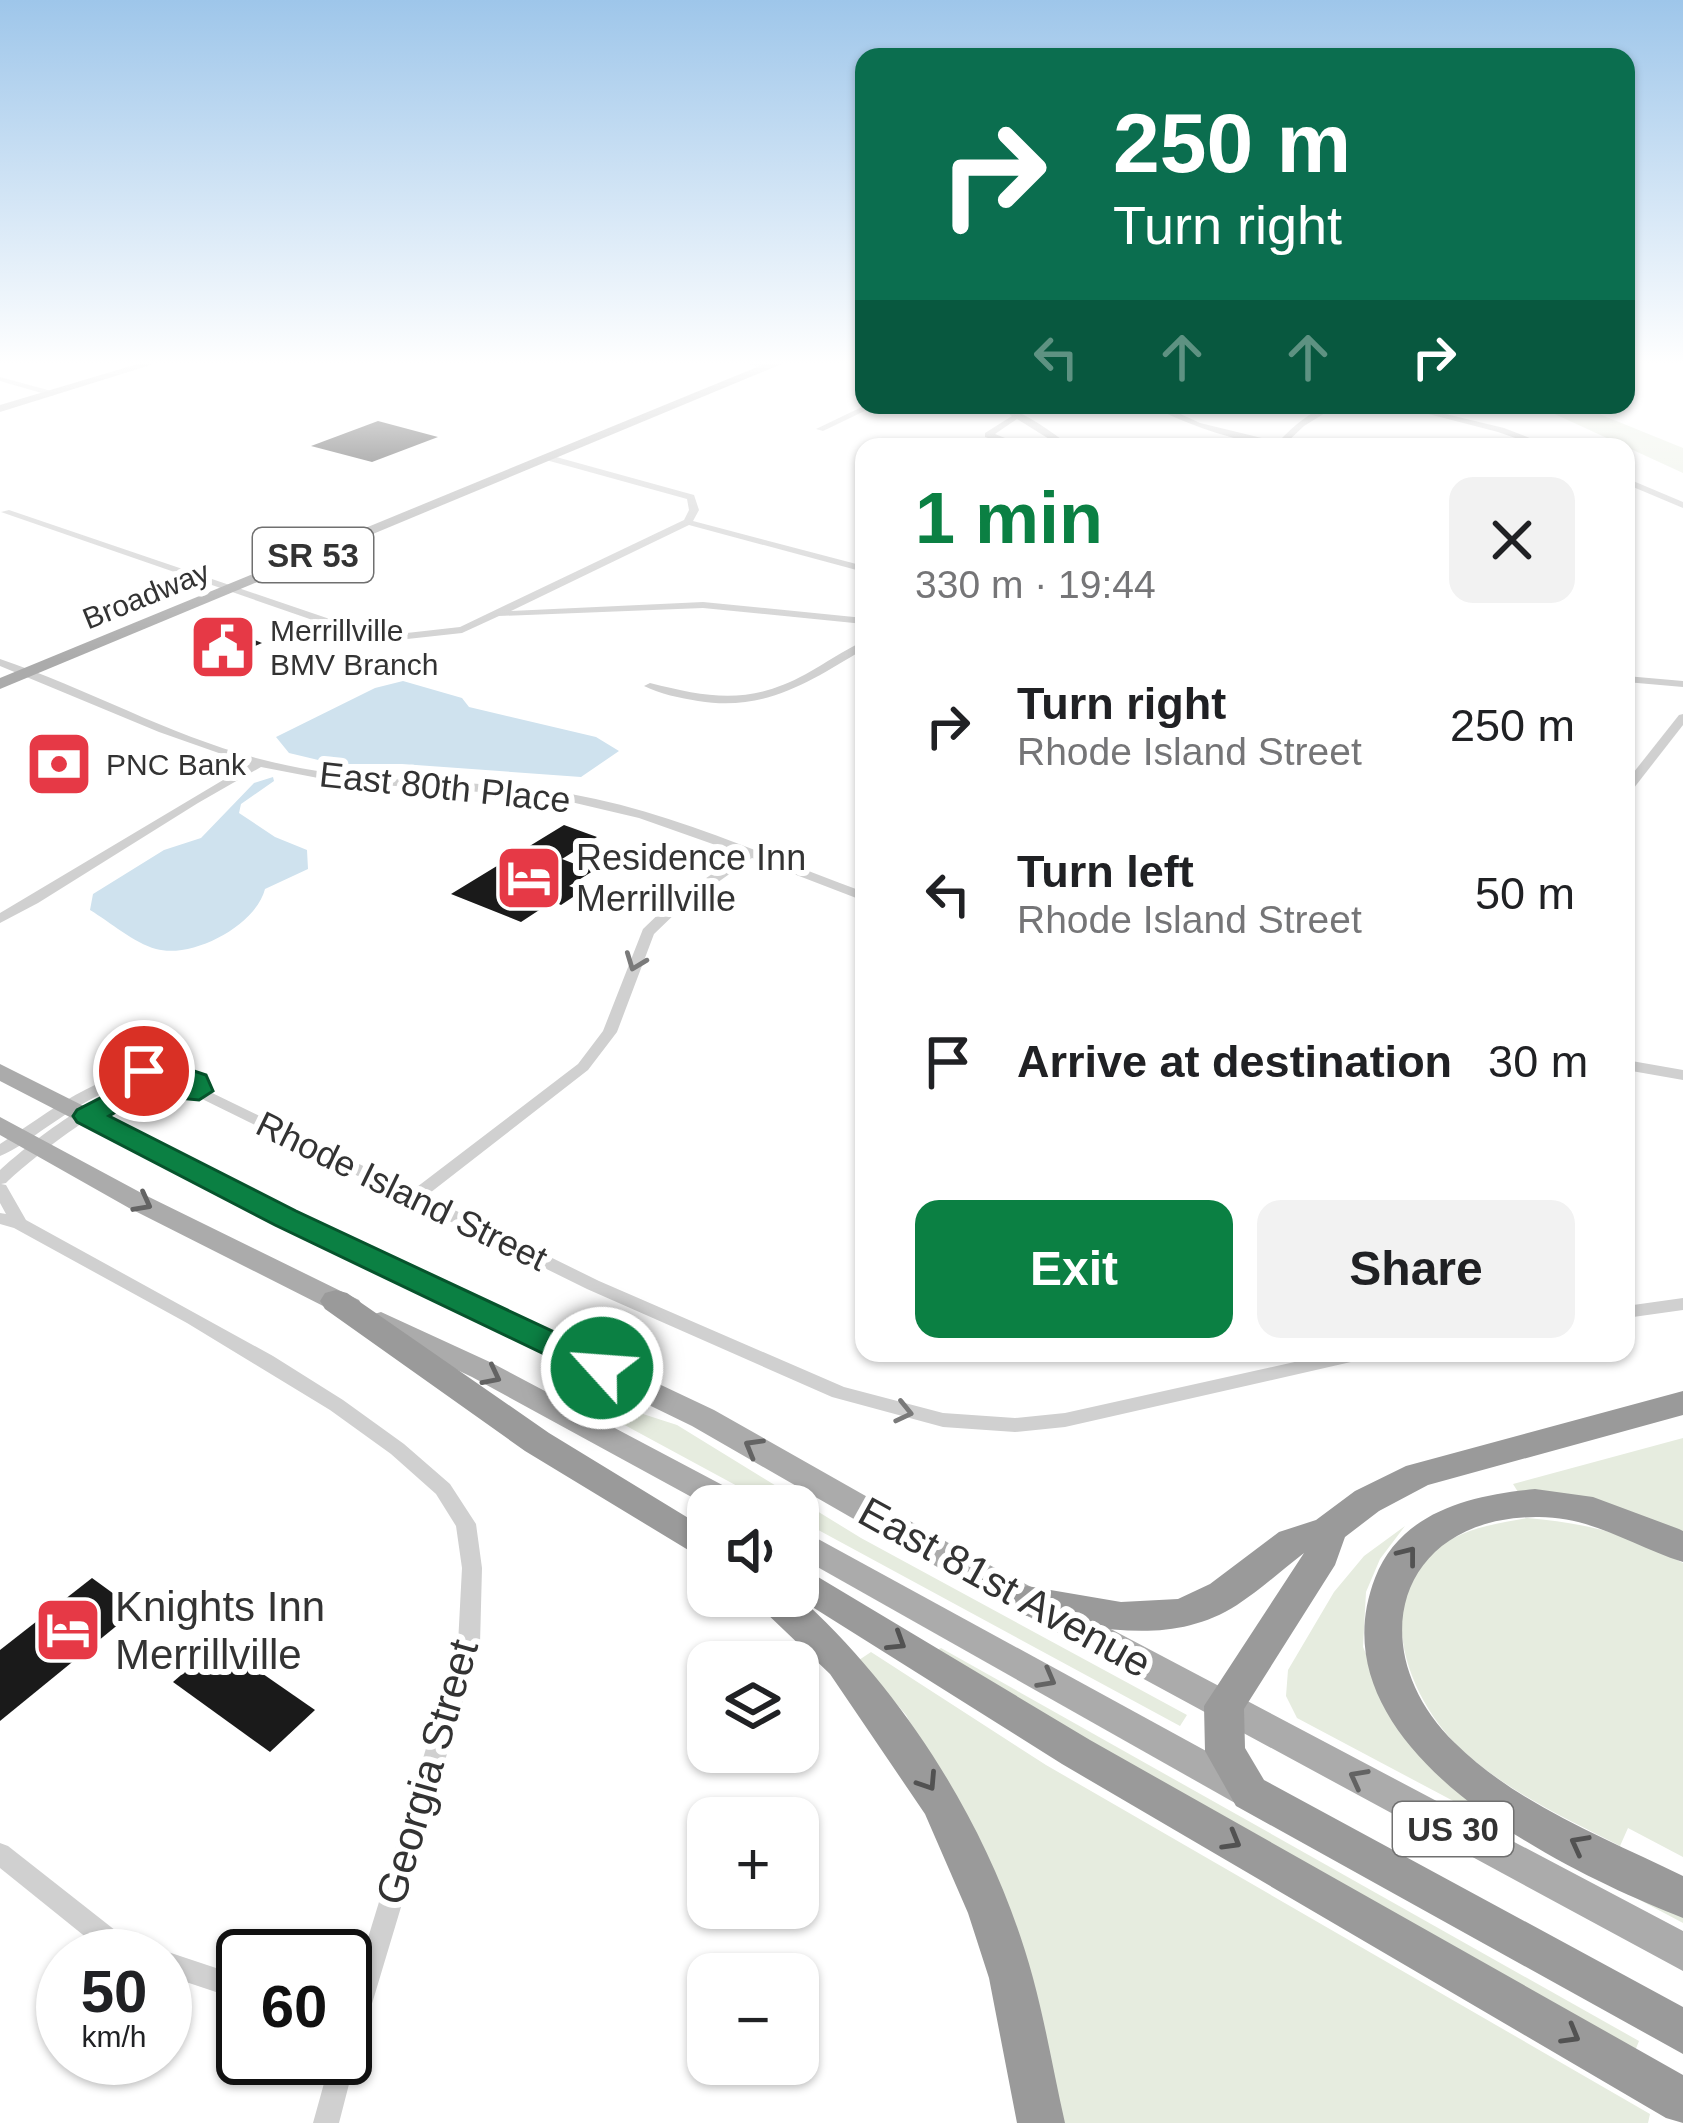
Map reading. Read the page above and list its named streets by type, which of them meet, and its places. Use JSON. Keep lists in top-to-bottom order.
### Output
{
  "streets": {
    "highway": ["East 81st Avenue", "US 30"],
    "main road": ["SR 53", "Broadway"],
    "street": ["East 80th Place", "Rhode Island Street", "Georgia Street"]
  },
  "crossings": [
    ["Broadway", "East 80th Place"],
    ["Rhode Island Street", "East 81st Avenue"]
  ],
  "one_way": ["Rhode Island Street"],
  "places": {
    "public building": ["Merrillville BMV Branch"],
    "bank": ["PNC Bank"],
    "hotel": ["Residence Inn Merrillville", "Knights Inn Merrillville"]
  },
  "page": {
    "turn": ["250 m", "Turn right"],
    "heading": ["1 min", "330 m · 19:44"],
    "list": [
      {
        "name": "Turn right",
        "note": "Rhode Island Street",
        "value": "250 m"
      },
      {
        "name": "Turn left",
        "note": "Rhode Island Street",
        "value": "50 m"
      },
      {
        "name": "Arrive at destination",
        "value": "30 m"
      }
    ],
    "buttons": ["Exit", "Share"],
    "map_buttons": ["+", "−"],
    "speed": "50 km/h",
    "limit": "60"
  }
}
